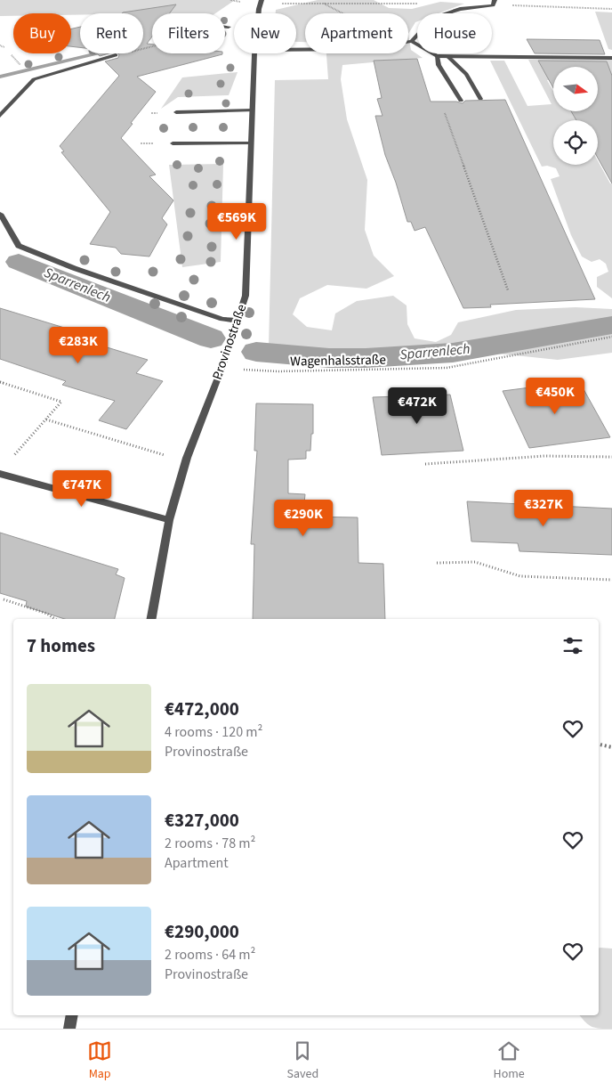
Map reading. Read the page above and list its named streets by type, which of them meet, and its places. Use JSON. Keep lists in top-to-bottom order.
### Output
{
  "streets": {
    "street": ["Provinostraße"],
    "path": ["Wagenhalsstraße"]
  },
  "crossings": [
    ["Provinostraße", "Wagenhalsstraße"]
  ],
  "water": ["Sparrenlech"],
  "north": "right",
  "page": {
    "chip": [
      "Buy",
      "Rent",
      "Filters",
      "New",
      "Apartment",
      "House"
    ],
    "price": [
      "€569K",
      "€283K",
      "€450K",
      "€472K",
      "€747K",
      "€327K",
      "€290K"
    ],
    "heading": "7 homes",
    "list": [
      {
        "name": "€472,000",
        "note": "4 rooms · 120 m² · Provinostraße"
      },
      {
        "name": "€327,000",
        "note": "2 rooms · 78 m² · Apartment"
      },
      {
        "name": "€290,000",
        "note": "2 rooms · 64 m² · Provinostraße"
      }
    ],
    "tabs": ["Map", "Saved", "Home"]
  }
}
